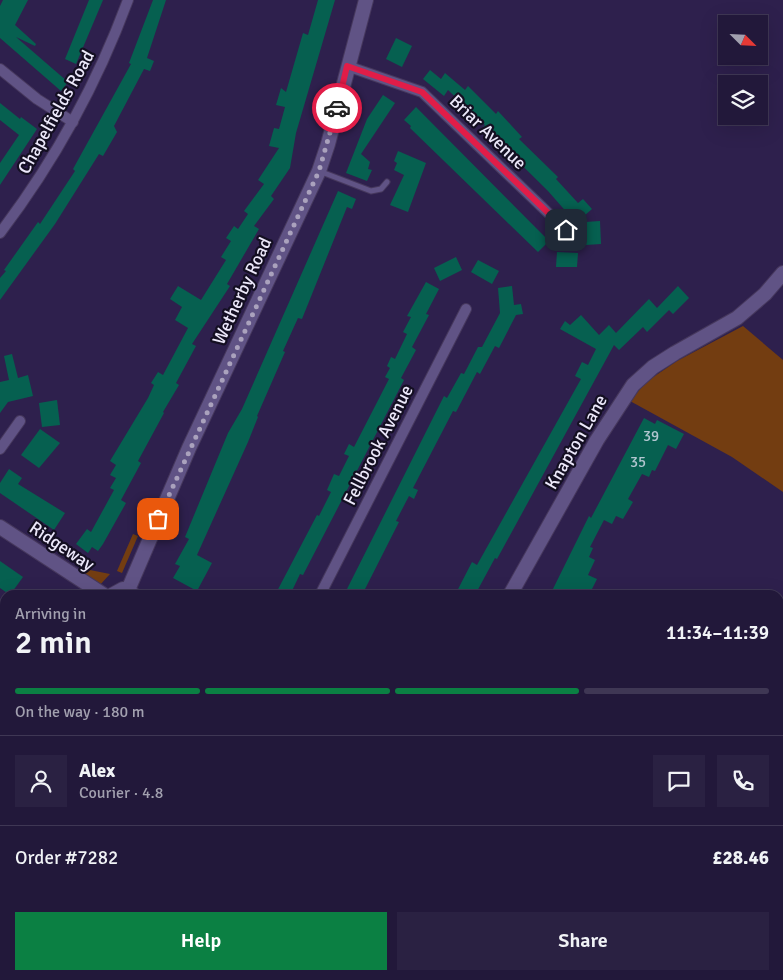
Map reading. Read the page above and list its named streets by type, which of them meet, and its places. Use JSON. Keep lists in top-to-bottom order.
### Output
{
  "streets": {
    "main road": ["Wetherby Road", "Knapton Lane", "Ridgeway"],
    "street": ["Chapelfields Road", "Briar Avenue", "Fellbrook Avenue"]
  },
  "crossings": [
    ["Briar Avenue", "Wetherby Road"]
  ],
  "house_numbers": ["39", "35"],
  "north": "bottom right",
  "page": {
    "heading": ["2 min", "Arriving in", "11:34–11:39"],
    "panel": [
      "Alex",
      "Courier · 4.8",
      "Order #7282",
      "£28.46"
    ],
    "bar": "On the way · 180 m",
    "buttons": ["Help", "Share"]
  }
}
